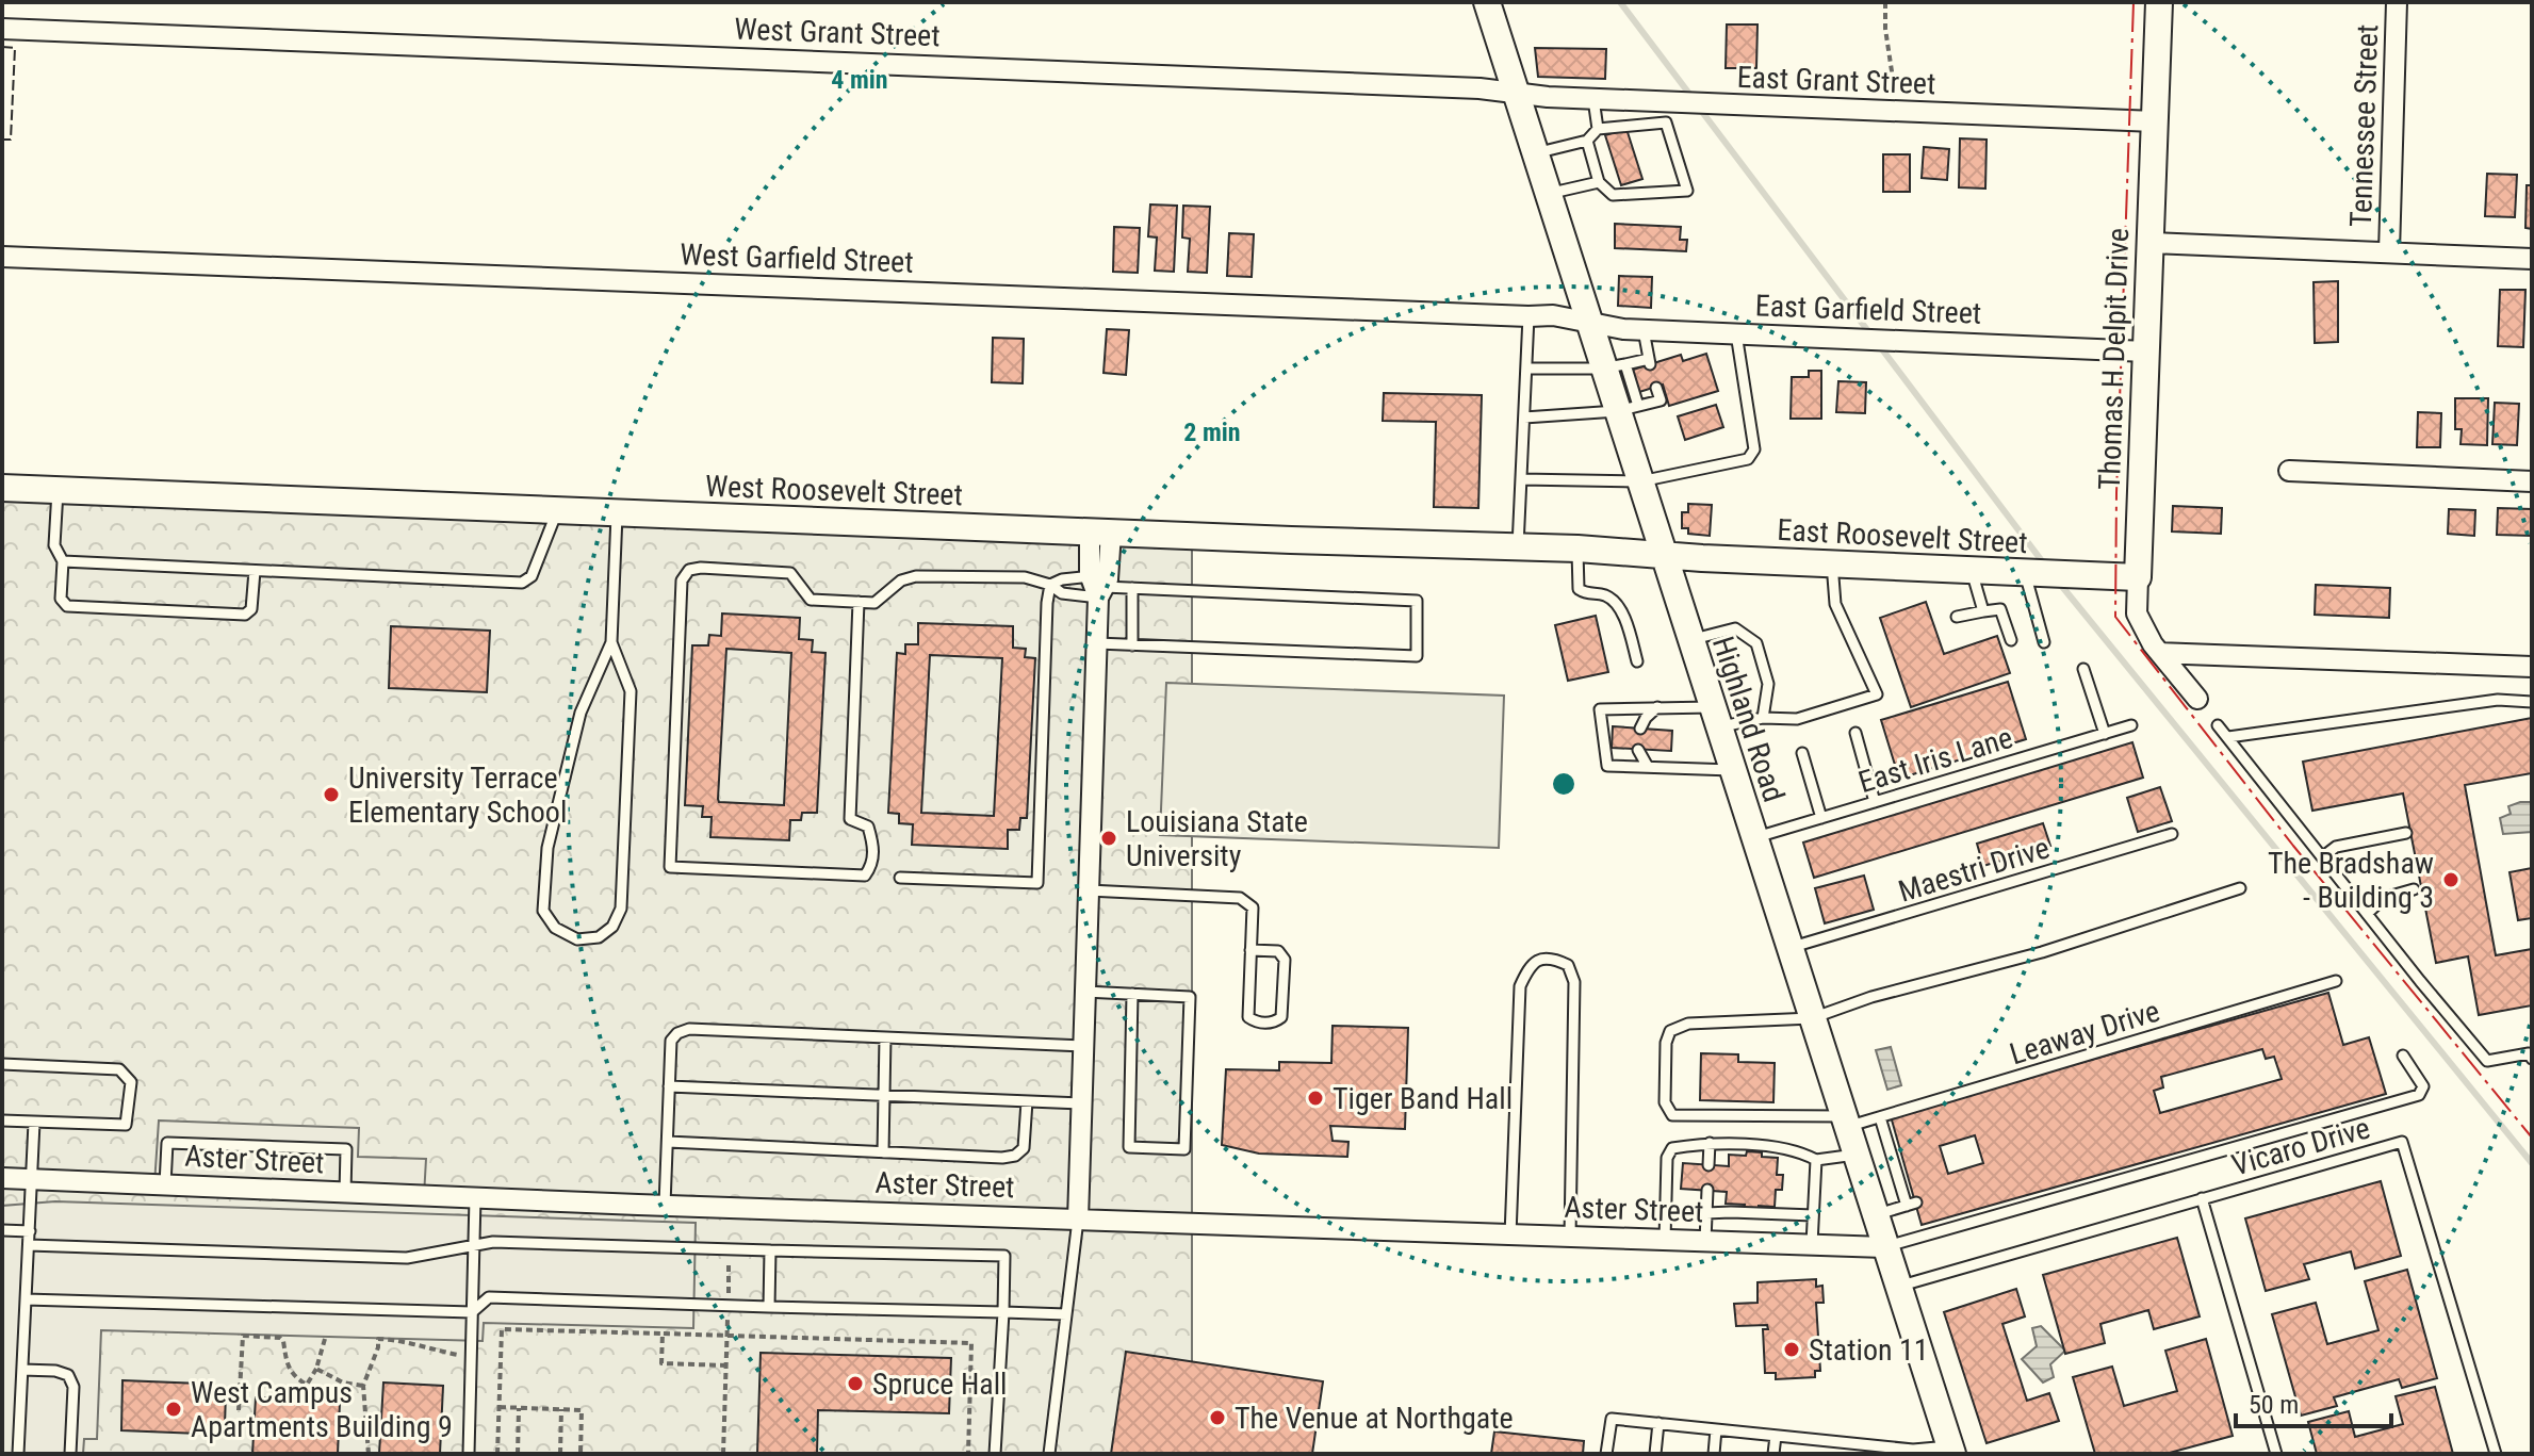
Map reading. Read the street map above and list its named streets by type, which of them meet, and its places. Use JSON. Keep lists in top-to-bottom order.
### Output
{
  "streets": {
    "main road": [
      "Thomas H Delpit Drive",
      "West Roosevelt Street",
      "East Roosevelt Street",
      "Highland Road"
    ],
    "street": [
      "West Grant Street",
      "East Grant Street",
      "Tennessee Street",
      "West Garfield Street",
      "East Garfield Street",
      "Aster Street"
    ],
    "lane": [
      "East Iris Lane",
      "Maestri Drive",
      "Leaway Drive",
      "Vicaro Drive"
    ]
  },
  "crossings": [
    ["West Grant Street", "East Grant Street"],
    ["West Grant Street", "Highland Road"],
    ["East Grant Street", "Thomas H Delpit Drive"],
    ["East Grant Street", "Highland Road"],
    ["West Garfield Street", "East Garfield Street"],
    ["West Garfield Street", "Highland Road"],
    ["East Garfield Street", "Thomas H Delpit Drive"],
    ["East Garfield Street", "Highland Road"],
    ["Thomas H Delpit Drive", "East Roosevelt Street"],
    ["West Roosevelt Street", "East Roosevelt Street"],
    ["West Roosevelt Street", "Highland Road"],
    ["East Roosevelt Street", "Highland Road"],
    ["Highland Road", "East Iris Lane"],
    ["Highland Road", "Maestri Drive"],
    ["Highland Road", "Leaway Drive"],
    ["Highland Road", "Vicaro Drive"],
    ["Highland Road", "Aster Street"]
  ],
  "places": [
    "University Terrace Elementary School",
    "Louisiana State University",
    "The Bradshaw - Building 3",
    "Tiger Band Hall",
    "Station 11",
    "Spruce Hall",
    "West Campus Apartments Building 9",
    "The Venue at Northgate"
  ],
  "scale_bar": "50 m",
  "rings": ["4 min", "2 min"]
}
